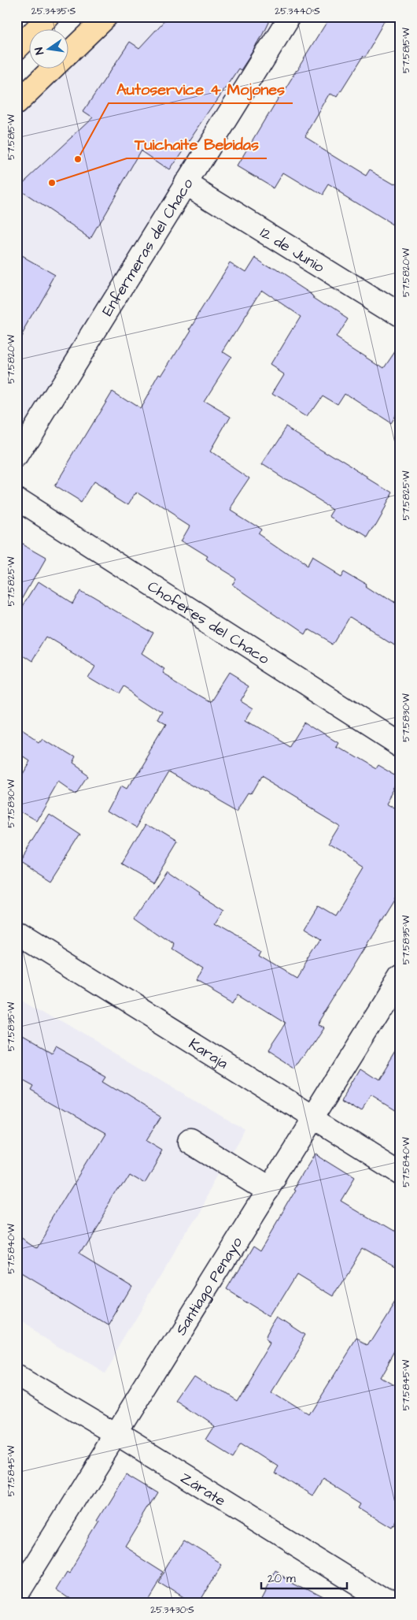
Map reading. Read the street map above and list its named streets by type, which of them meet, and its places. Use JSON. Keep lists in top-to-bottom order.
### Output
{
  "streets": {
    "street": [
      "Enfermeras del Chaco",
      "12 de Junio",
      "Choferes del Chaco",
      "Karaja",
      "Santiago Penayo",
      "Zárate"
    ]
  },
  "crossings": [
    ["Enfermeras del Chaco", "12 de Junio"],
    ["Karaja", "Santiago Penayo"],
    ["Santiago Penayo", "Zárate"]
  ],
  "places": ["Autoservice 4 Mojones", "Tuichaite Bebidas"],
  "scale_bar": "20 m",
  "north": "left",
  "coordinates": [
    "25.3435°S",
    "25.3440°S",
    "57.5815°W",
    "57.5820°W",
    "57.5825°W",
    "57.5830°W",
    "57.5835°W",
    "57.5840°W",
    "57.5845°W",
    "25.3430°S"
  ]
}
